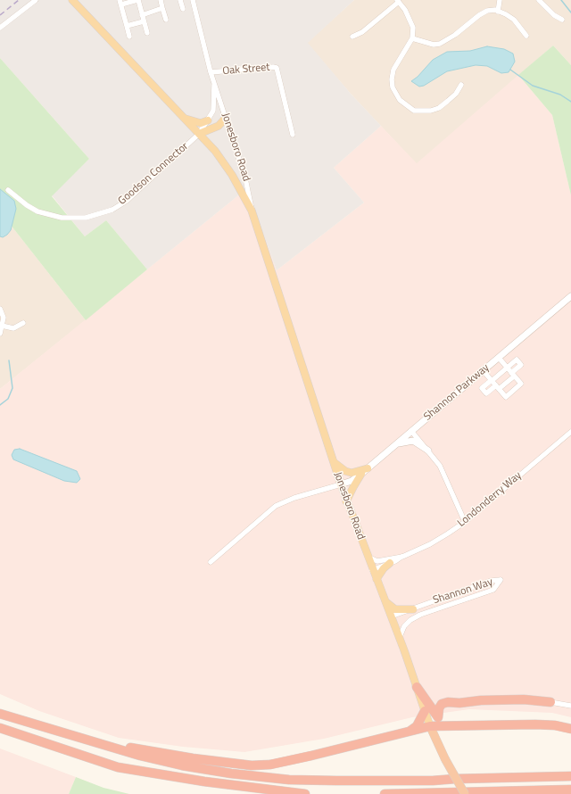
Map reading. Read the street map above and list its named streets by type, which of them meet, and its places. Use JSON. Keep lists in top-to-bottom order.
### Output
{
  "streets": {
    "highway": ["Jonesboro Road"],
    "street": [
      "Oak Street",
      "Goodson Connector",
      "Shannon Parkway",
      "Londonderry Way",
      "Shannon Way"
    ]
  },
  "crossings": [
    ["Oak Street", "Jonesboro Road"],
    ["Jonesboro Road", "Goodson Connector"],
    ["Jonesboro Road", "Shannon Parkway"],
    ["Jonesboro Road", "Londonderry Way"],
    ["Jonesboro Road", "Shannon Way"],
    ["Shannon Parkway", "Londonderry Way"]
  ]
}
